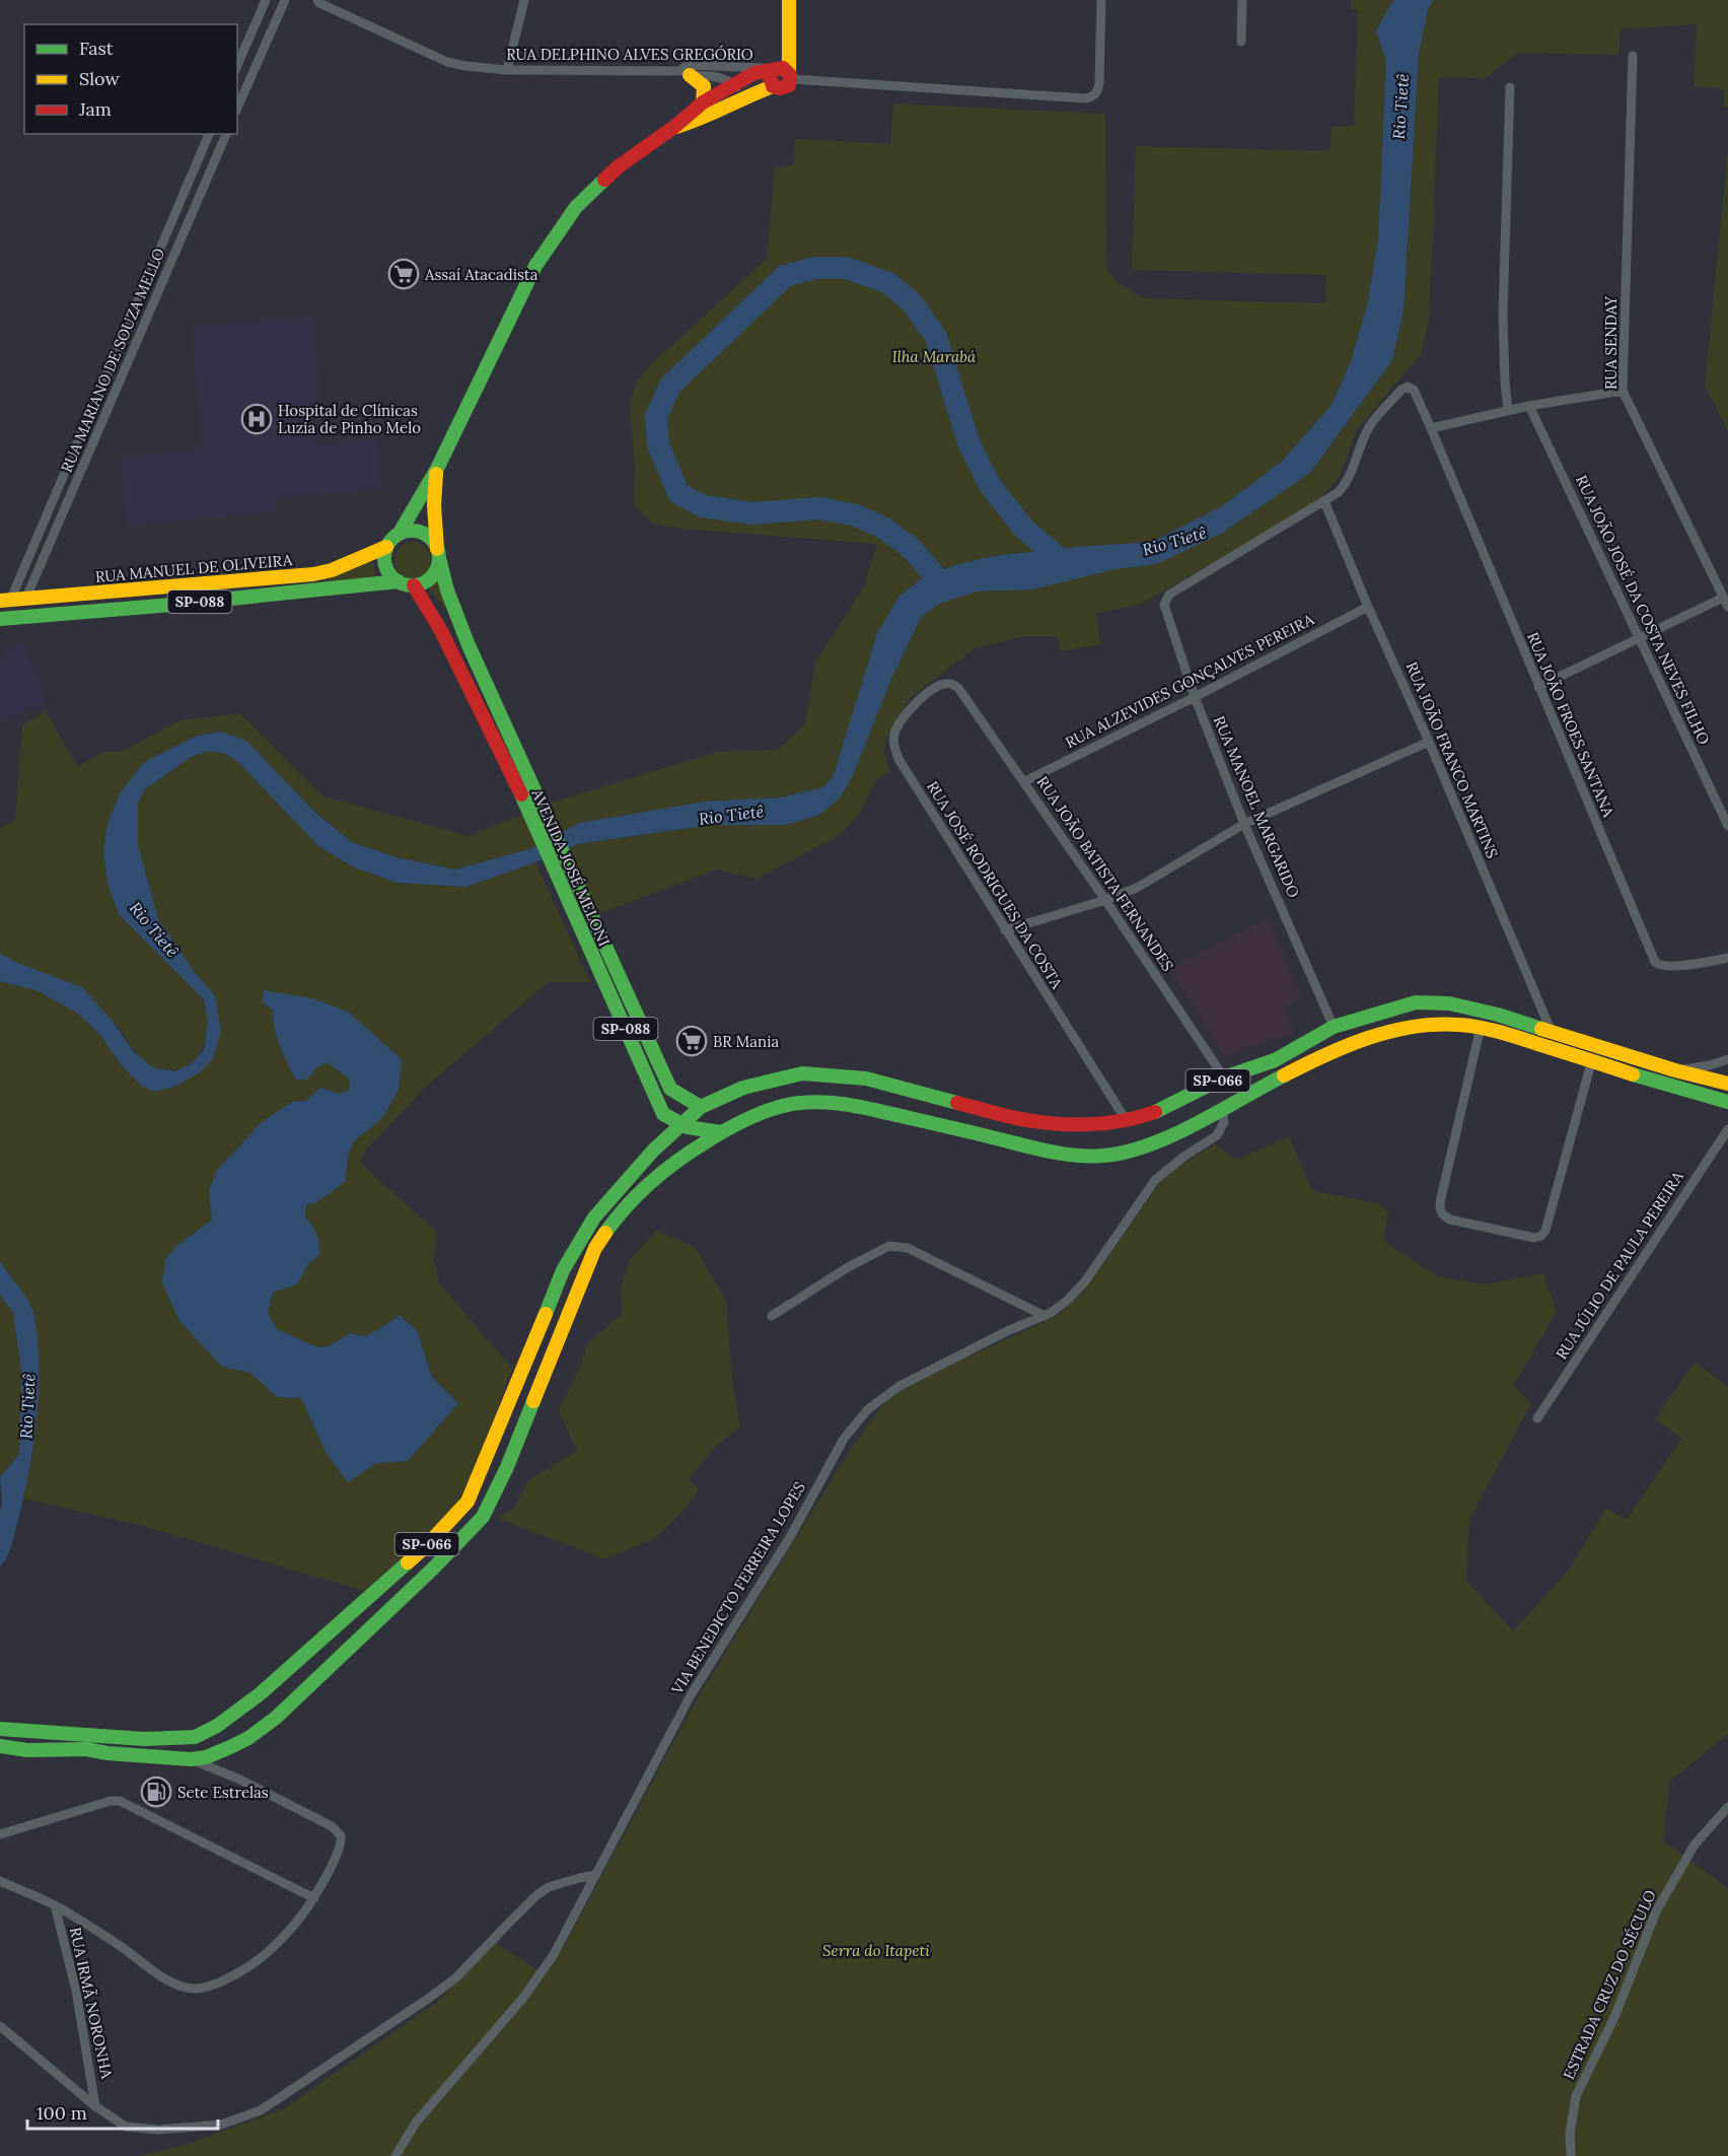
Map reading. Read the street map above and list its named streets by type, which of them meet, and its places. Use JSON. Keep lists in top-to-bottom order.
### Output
{
  "streets": {
    "main road": [
      "RUA MANUEL DE OLIVEIRA",
      "SP-088",
      "AVENIDA JOSÉ MELONI",
      "SP-066"
    ],
    "street": [
      "RUA DELPHINO ALVES GREGÓRIO",
      "RUA SENDAY",
      "RUA MARIANO DE SOUZA MELLO",
      "RUA JOÃO JOSÉ DA COSTA NEVES FILHO",
      "RUA ALZEVIDES GONÇALVES PEREIRA",
      "RUA JOÃO FROES SANTANA",
      "RUA JOÃO FRANCO MARTINS",
      "RUA MANOEL MARGARIDO",
      "RUA JOÃO BATISTA FERNANDES",
      "RUA JOSÉ RODRIGUES DA COSTA",
      "RUA JÚLIO DE PAULA PEREIRA",
      "VIA BENEDICTO FERREIRA LOPES",
      "ESTRADA CRUZ DO SÉCULO",
      "RUA IRMÃ NORONHA"
    ]
  },
  "crossings": [
    ["RUA DELPHINO ALVES GREGÓRIO", "AVENIDA JOSÉ MELONI"],
    ["RUA MARIANO DE SOUZA MELLO", "RUA MANUEL DE OLIVEIRA"],
    ["RUA MANUEL DE OLIVEIRA", "SP-088"],
    ["RUA MANUEL DE OLIVEIRA", "AVENIDA JOSÉ MELONI"],
    ["SP-088", "AVENIDA JOSÉ MELONI"],
    ["RUA ALZEVIDES GONÇALVES PEREIRA", "RUA JOÃO FRANCO MARTINS"],
    ["RUA ALZEVIDES GONÇALVES PEREIRA", "RUA MANOEL MARGARIDO"],
    ["RUA ALZEVIDES GONÇALVES PEREIRA", "RUA JOÃO BATISTA FERNANDES"],
    ["RUA JOÃO FROES SANTANA", "RUA JOÃO FRANCO MARTINS"],
    ["RUA JOÃO FROES SANTANA", "RUA MANOEL MARGARIDO"],
    ["RUA JOÃO FRANCO MARTINS", "RUA MANOEL MARGARIDO"],
    ["RUA JOÃO FRANCO MARTINS", "SP-066"],
    ["RUA MANOEL MARGARIDO", "SP-066"],
    ["AVENIDA JOSÉ MELONI", "SP-066"],
    ["RUA JOÃO BATISTA FERNANDES", "RUA JOSÉ RODRIGUES DA COSTA"],
    ["RUA JOÃO BATISTA FERNANDES", "SP-066"],
    ["RUA JOSÉ RODRIGUES DA COSTA", "SP-066"],
    ["SP-066", "VIA BENEDICTO FERREIRA LOPES"]
  ],
  "water": ["Rio Tietê"],
  "parks": ["Ilha Marabá", "Serra do Itapeti"],
  "places": {
    "supermarket": ["Assaí Atacadista", "BR Mania"],
    "hospital": ["Hospital de Clínicas Luzia de Pinho Melo"],
    "fuel station": ["Sete Estrelas"]
  },
  "legend": ["Fast", "Slow", "Jam"],
  "scale_bar": "100 m"
}
